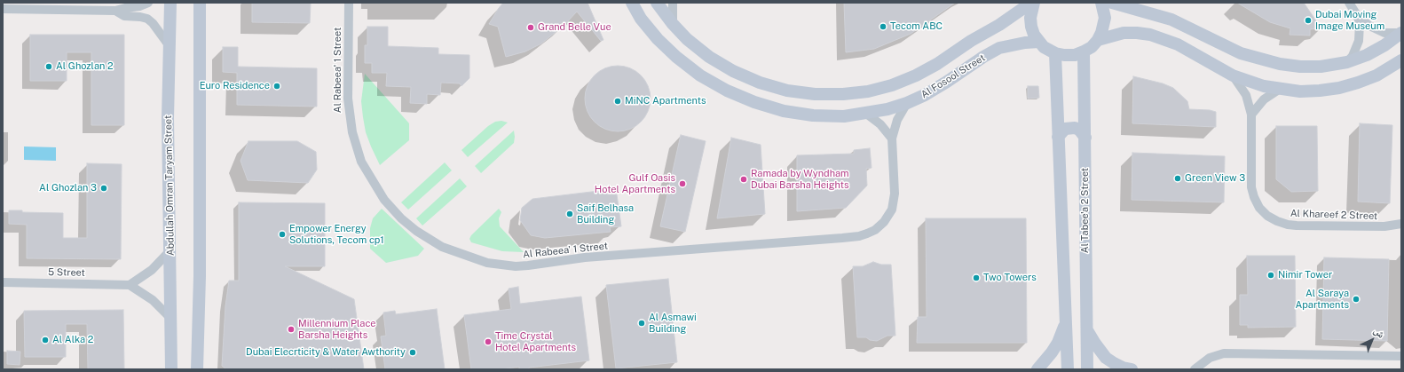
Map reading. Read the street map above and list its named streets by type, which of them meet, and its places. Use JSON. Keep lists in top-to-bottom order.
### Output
{
  "streets": {
    "street": [
      "Al Rabeea' 1 Street",
      "Al Fosool Street",
      "Abdullah Omran Taryam Street",
      "Al Tabee'a 2 Street",
      "Al Khareef 2 Street",
      "5 Street"
    ]
  },
  "crossings": [
    ["Al Rabeea' 1 Street", "Al Fosool Street"]
  ],
  "places": [
    "Dubai Moving Image Museum",
    "Tecom ABC",
    "Grand Belle Vue",
    "Al Ghozlan 2",
    "Euro Residence",
    "MiNC Apartments",
    "Green View 3",
    "Ramada by Wyndham Dubai Barsha Heights",
    "Gulf Oasis Hotel Apartments",
    "Al Ghozlan 3",
    "Saif Belhasa Building",
    "Empower Energy Solutions, Tecom cp1",
    "Nimir Tower",
    "Two Towers",
    "Al Saraya Apartments",
    "Al Asmawi Building",
    "Millennium Place Barsha Heights",
    "Al Alka 2",
    "Time Crystal Hotel Apartments",
    "Dubai Elecrticity & Water Awthority"
  ],
  "north": "top right"
}
